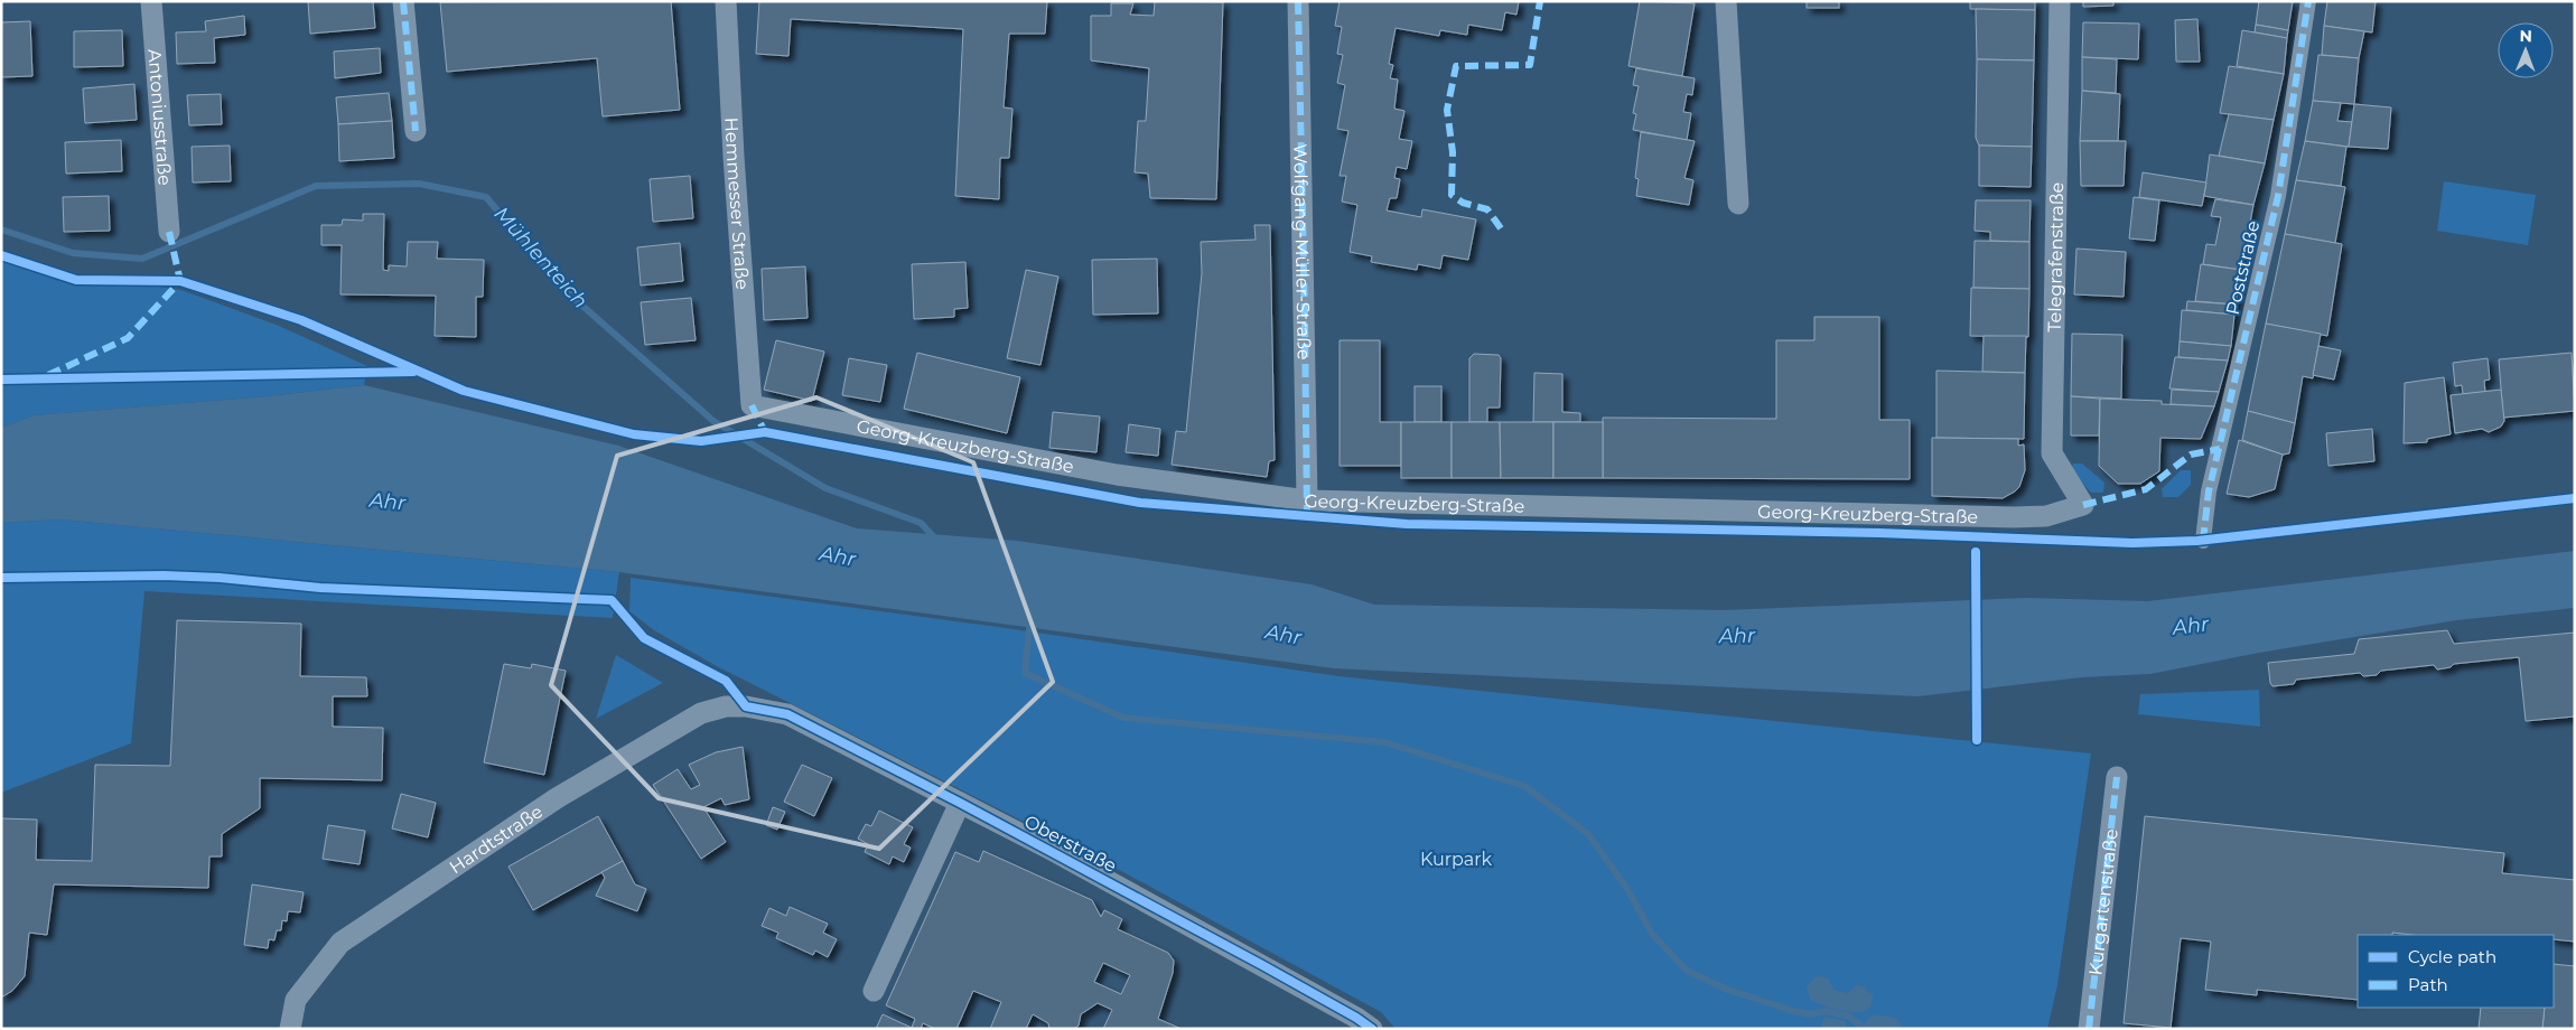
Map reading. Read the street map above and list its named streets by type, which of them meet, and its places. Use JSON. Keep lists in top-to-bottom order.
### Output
{
  "streets": {
    "street": [
      "Antoniusstraße",
      "Hemmesser Straße",
      "Wolfgang-Müller-Straße",
      "Telegrafenstraße",
      "Poststraße",
      "Georg-Kreuzberg-Straße",
      "Hardtstraße",
      "Oberstraße",
      "Kurgartenstraße"
    ]
  },
  "crossings": [
    ["Hemmesser Straße", "Georg-Kreuzberg-Straße"],
    ["Wolfgang-Müller-Straße", "Georg-Kreuzberg-Straße"],
    ["Telegrafenstraße", "Georg-Kreuzberg-Straße"],
    ["Hardtstraße", "Oberstraße"]
  ],
  "water": ["Mühlenteich", "Ahr"],
  "parks": ["Kurpark"],
  "legend": ["Cycle path", "Path"],
  "north": "top"
}
